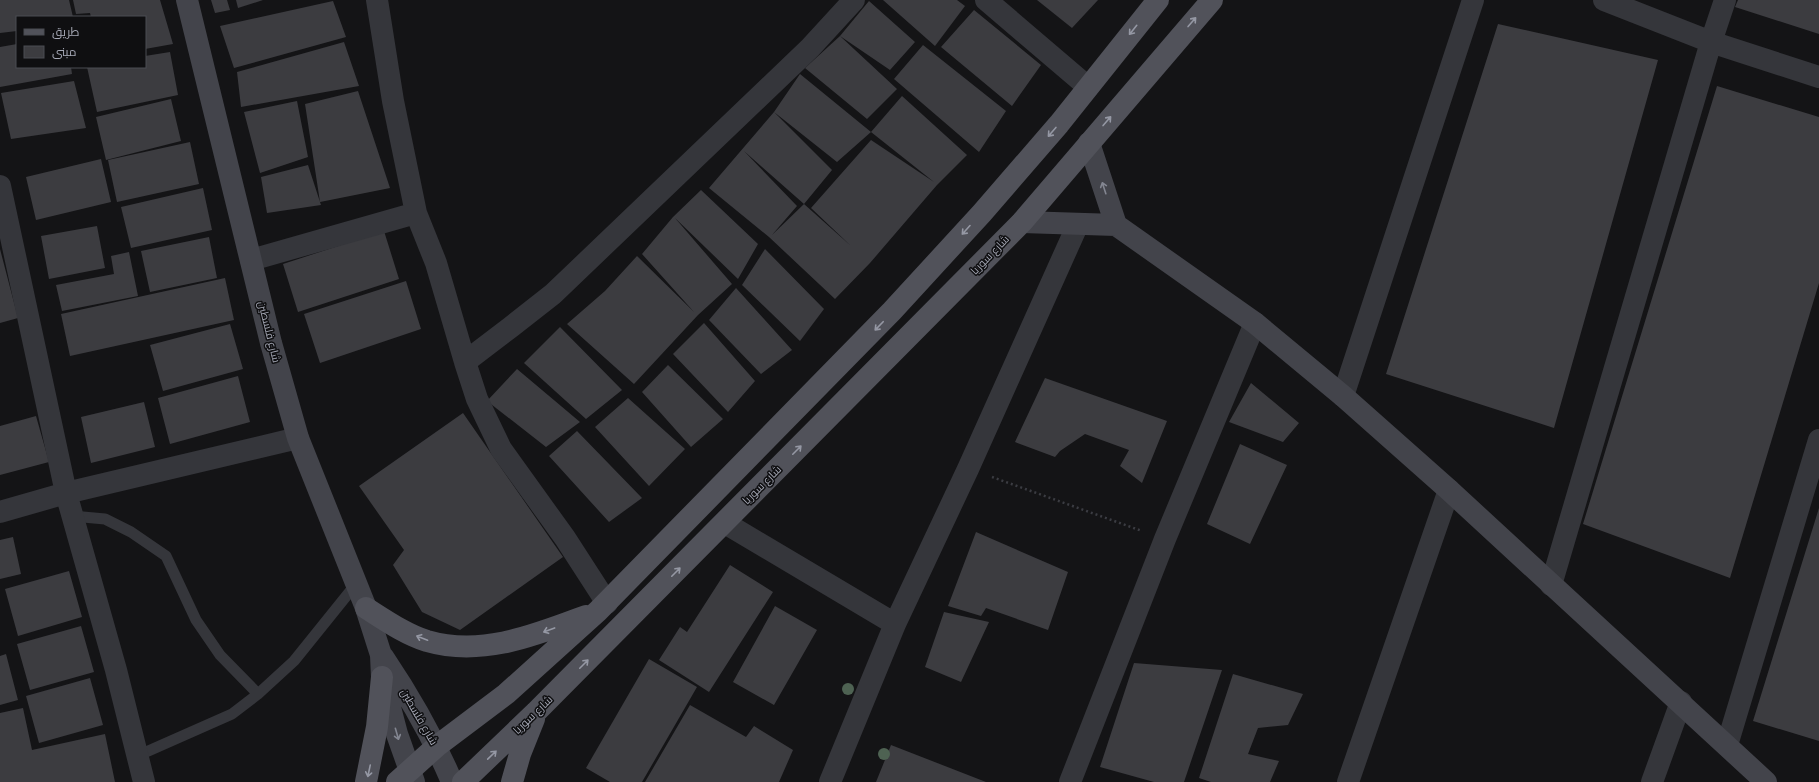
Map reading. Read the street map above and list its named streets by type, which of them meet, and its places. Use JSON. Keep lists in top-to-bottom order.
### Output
{
  "streets": {
    "main road": ["شارع سوريا"],
    "street": ["شارع فلسطين"]
  },
  "legend": ["طريق", "مبنى"]
}
